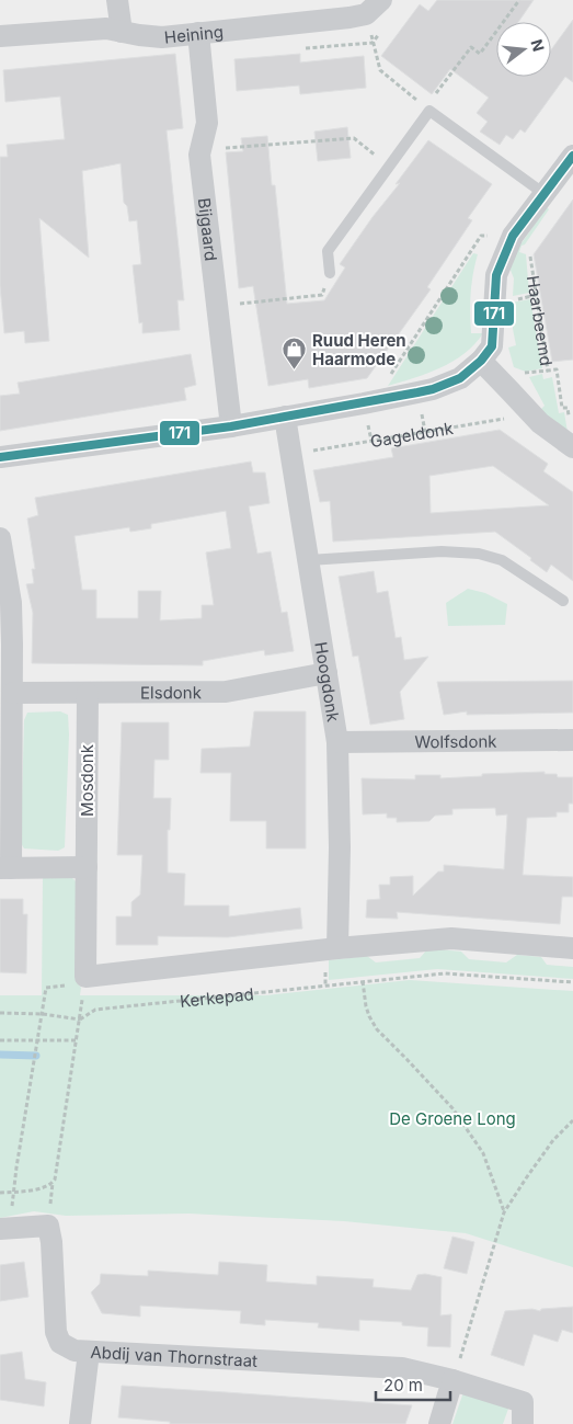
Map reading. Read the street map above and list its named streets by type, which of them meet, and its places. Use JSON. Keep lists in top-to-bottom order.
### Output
{
  "streets": {
    "street": [
      "Heining",
      "Bijgaard",
      "Haarbeemd",
      "Hoogdonk",
      "Elsdonk",
      "Wolfsdonk",
      "Mosdonk",
      "Kerkepad",
      "Abdij van Thornstraat"
    ],
    "path": ["Gageldonk"]
  },
  "crossings": [
    ["Heining", "Bijgaard"],
    ["Gageldonk", "Hoogdonk"],
    ["Hoogdonk", "Elsdonk"],
    ["Hoogdonk", "Wolfsdonk"],
    ["Hoogdonk", "Kerkepad"],
    ["Elsdonk", "Mosdonk"],
    ["Mosdonk", "Kerkepad"]
  ],
  "parks": ["De Groene Long"],
  "places": {
    "shop": ["Ruud Heren Haarmode"]
  },
  "lines": ["transit line 171"],
  "scale_bar": "20 m",
  "north": "right"
}
